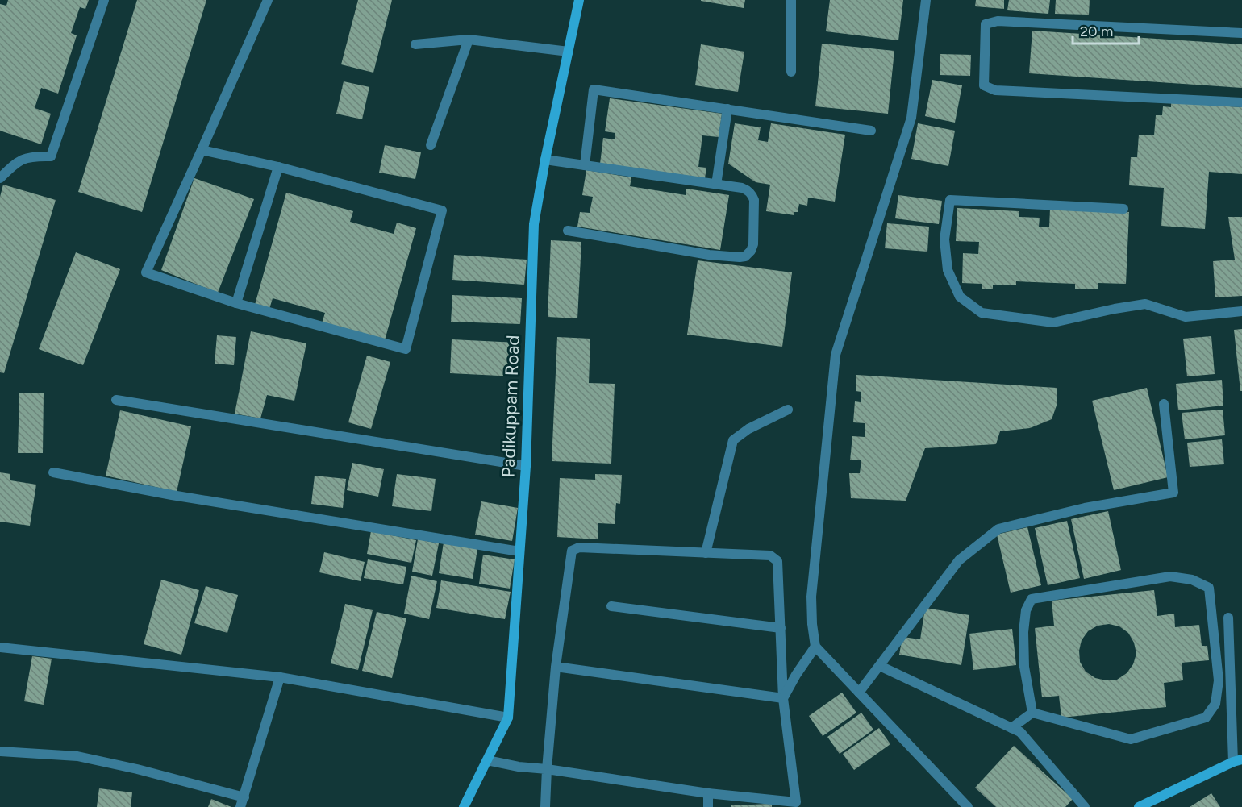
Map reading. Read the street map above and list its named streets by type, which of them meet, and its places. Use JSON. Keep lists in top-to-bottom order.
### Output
{
  "streets": {
    "street": ["Padikuppam Road"]
  },
  "scale_bar": "20 m"
}
